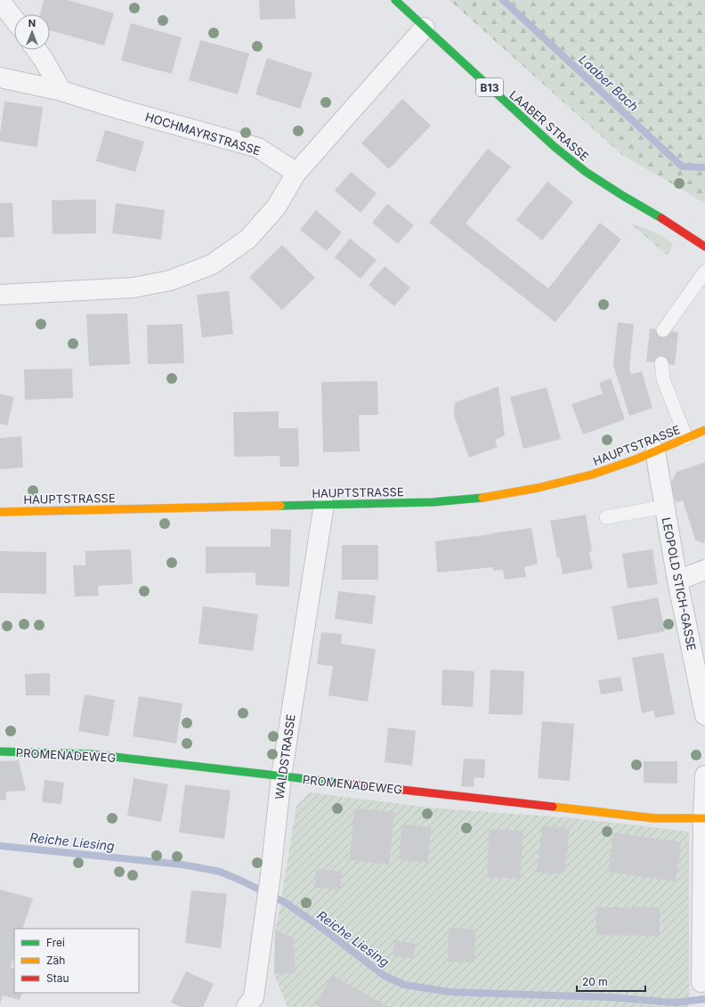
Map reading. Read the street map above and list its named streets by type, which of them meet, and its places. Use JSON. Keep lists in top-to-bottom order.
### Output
{
  "streets": {
    "main road": [
      "B13",
      "LAABER STRASSE",
      "HAUPTSTRASSE",
      "PROMENADEWEG"
    ],
    "street": ["HOCHMAYRSTRASSE", "LEOPOLD STICH-GASSE", "WALDSTRASSE"]
  },
  "crossings": [
    ["HAUPTSTRASSE", "LEOPOLD STICH-GASSE"],
    ["HAUPTSTRASSE", "WALDSTRASSE"],
    ["PROMENADEWEG", "WALDSTRASSE"]
  ],
  "water": ["Laaber Bach", "Reiche Liesing"],
  "legend": ["Frei", "Zäh", "Stau"],
  "scale_bar": "20 m",
  "north": "top"
}
